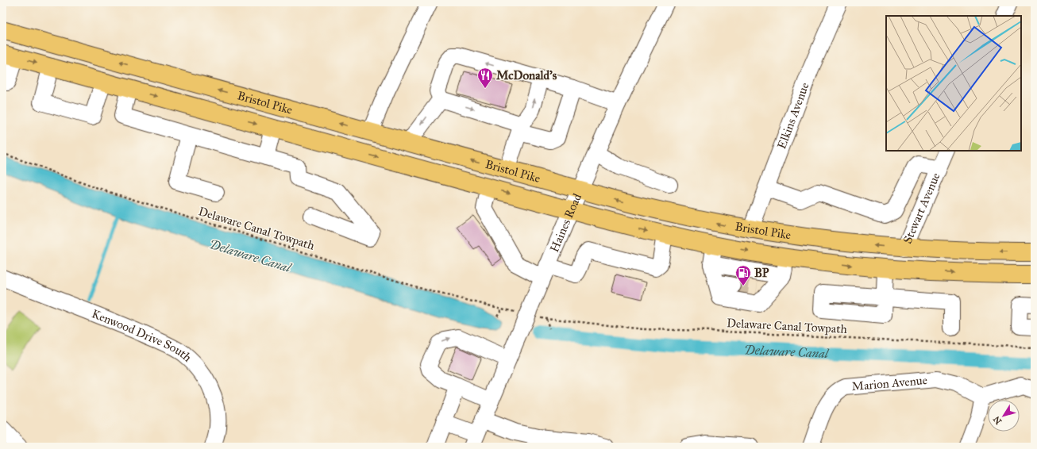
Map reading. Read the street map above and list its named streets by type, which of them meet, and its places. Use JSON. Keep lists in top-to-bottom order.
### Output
{
  "streets": {
    "highway": ["Bristol Pike"],
    "street": [
      "Elkins Avenue",
      "Stewart Avenue",
      "Haines Road",
      "Kenwood Drive South",
      "Marion Avenue"
    ],
    "path": ["Delaware Canal Towpath"]
  },
  "crossings": [
    ["Bristol Pike", "Elkins Avenue"],
    ["Bristol Pike", "Stewart Avenue"],
    ["Bristol Pike", "Haines Road"]
  ],
  "water": ["Delaware Canal"],
  "places": {
    "restaurant": ["McDonald's"],
    "fuel station": ["BP"]
  },
  "north": "bottom left"
}
